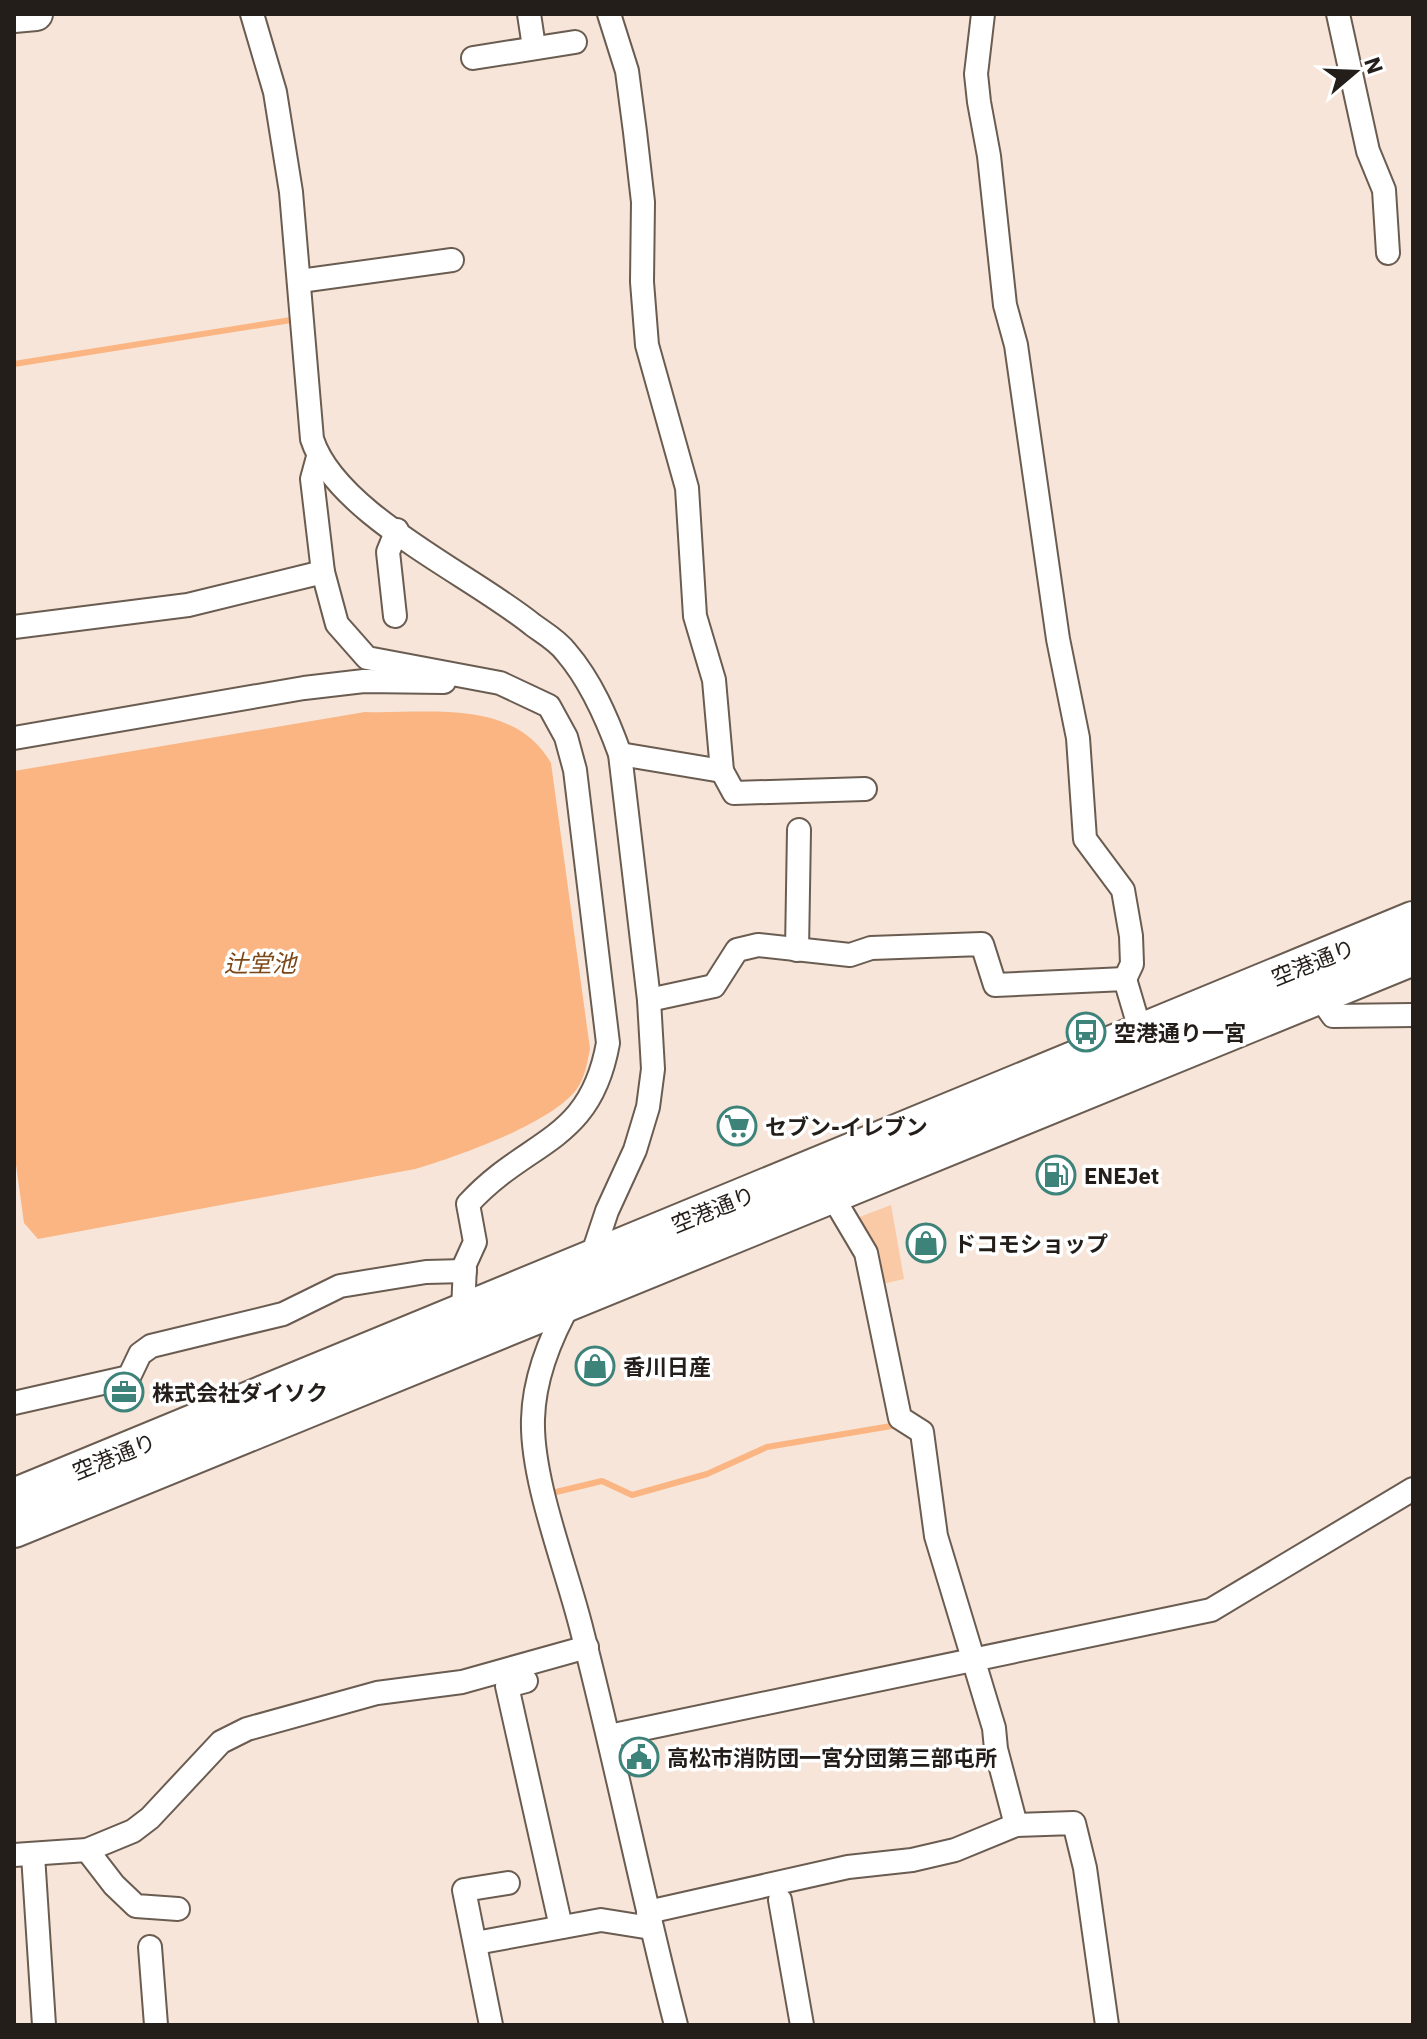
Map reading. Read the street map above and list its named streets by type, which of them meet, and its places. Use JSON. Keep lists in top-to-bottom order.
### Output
{
  "streets": {
    "highway": ["空港通り"]
  },
  "water": ["辻堂池"],
  "places": {
    "bus stop": ["空港通り一宮"],
    "supermarket": ["セブン-イレブン"],
    "fuel station": ["ENEJet"],
    "shop": ["ドコモショップ", "香川日産"],
    "office": ["株式会社ダイソク"],
    "public building": ["高松市消防団一宮分団第三部屯所"]
  },
  "north": "right"
}
